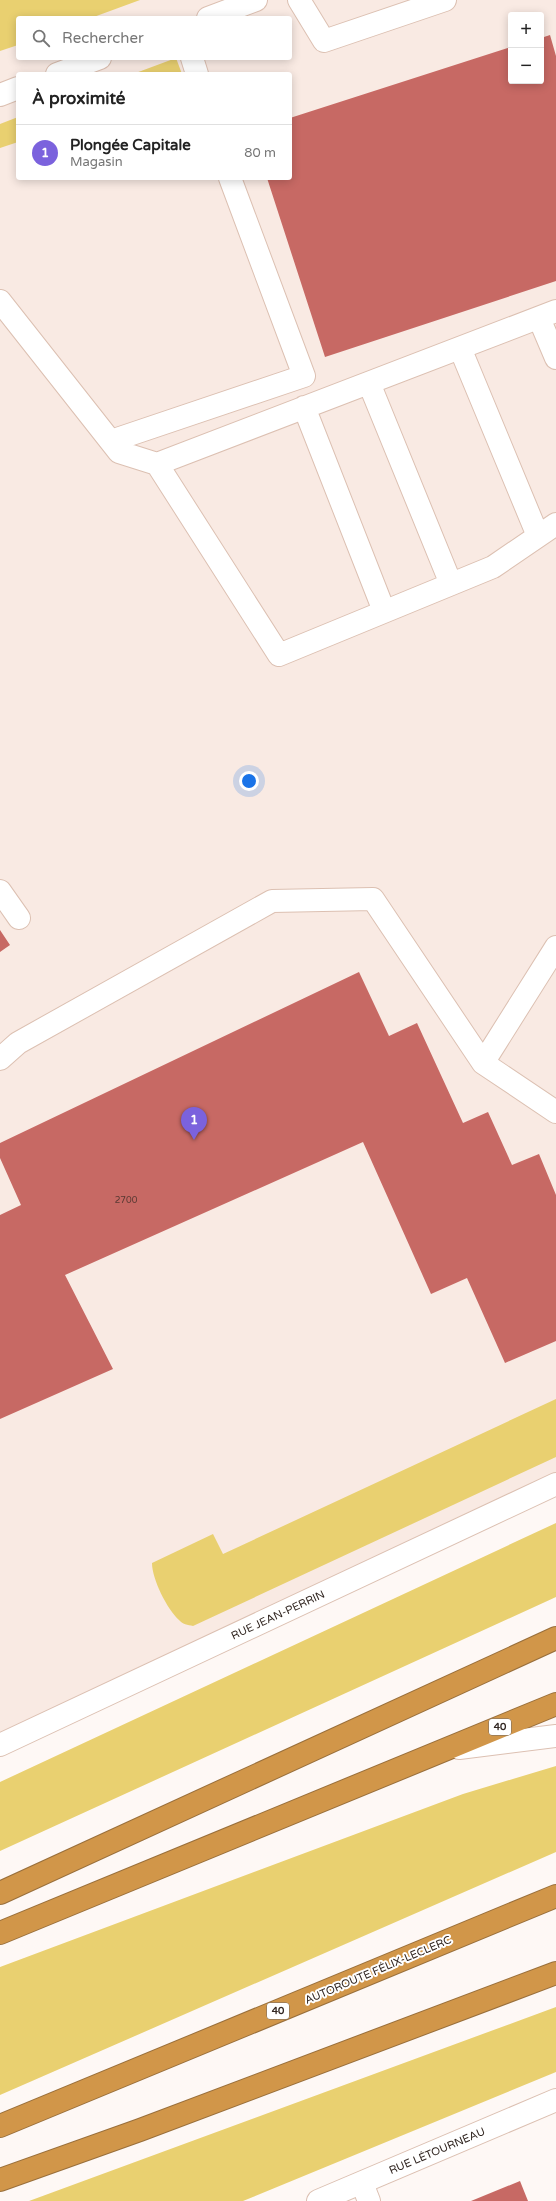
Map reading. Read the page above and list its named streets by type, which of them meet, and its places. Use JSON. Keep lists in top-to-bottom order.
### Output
{
  "streets": {
    "highway": ["40", "AUTOROUTE FÉLIX-LECLERC"],
    "street": ["RUE JEAN-PERRIN", "RUE LÉTOURNEAU"]
  },
  "house_numbers": ["2700"],
  "page": {
    "map_buttons": ["+", "−"],
    "search": "Rechercher",
    "heading": "À proximité",
    "list": [
      {
        "mark": "1",
        "name": "Plongée Capitale",
        "note": "Magasin",
        "value": "80 m"
      }
    ],
    "pins": "1"
  }
}
